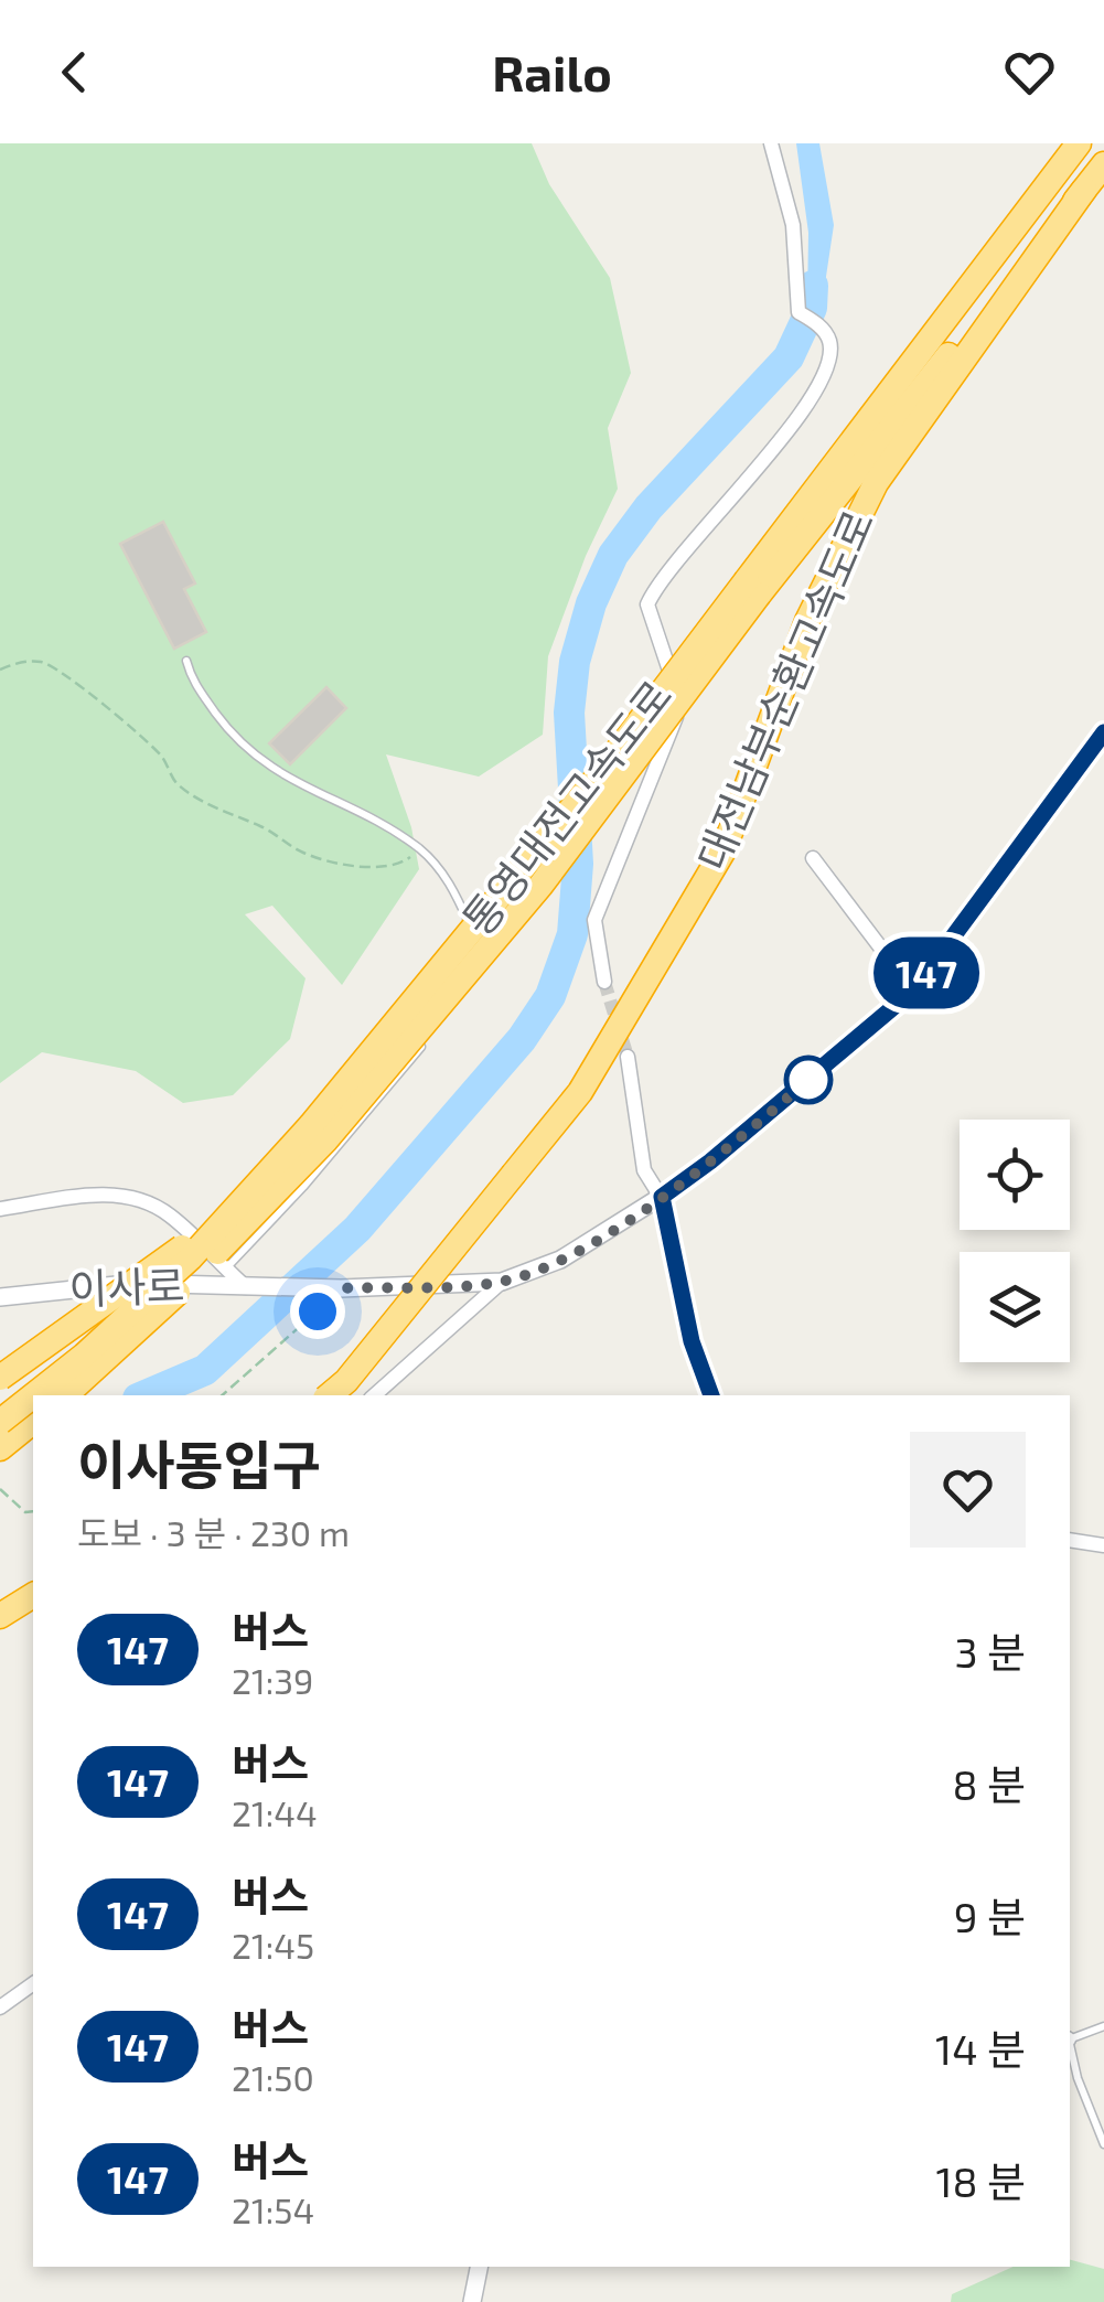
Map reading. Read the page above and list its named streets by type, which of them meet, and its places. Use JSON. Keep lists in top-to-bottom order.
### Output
{
  "streets": {
    "highway": ["대전남부순환고속도로", "통영대전고속도로"],
    "street": ["이사로"]
  },
  "crossings": [
    ["대전남부순환고속도로", "통영대전고속도로"]
  ],
  "lines": ["bus line 147"],
  "page": {
    "header": "Railo",
    "on_map": "147",
    "heading": ["이사동입구", "도보 · 3 분 · 230 m"],
    "list": [
      {
        "mark": "147",
        "name": "버스",
        "note": "21:39",
        "value": "3 분"
      },
      {
        "mark": "147",
        "name": "버스",
        "note": "21:44",
        "value": "8 분"
      },
      {
        "mark": "147",
        "name": "버스",
        "note": "21:45",
        "value": "9 분"
      },
      {
        "mark": "147",
        "name": "버스",
        "note": "21:50",
        "value": "14 분"
      },
      {
        "mark": "147",
        "name": "버스",
        "note": "21:54",
        "value": "18 분"
      }
    ]
  }
}
